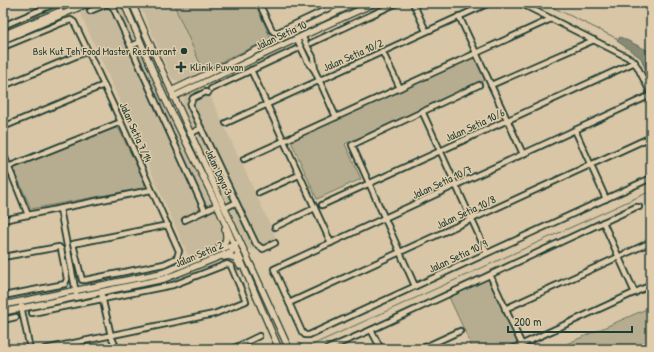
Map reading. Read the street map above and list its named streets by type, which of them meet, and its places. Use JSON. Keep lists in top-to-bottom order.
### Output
{
  "streets": {
    "street": [
      "Jalan Setia 10",
      "Jalan Setia 10/2",
      "Jalan Setia 10/6",
      "Jalan Setia 7/14",
      "Jalan Daya 3",
      "Jalan Setia 10/7",
      "Jalan Setia 10/8",
      "Jalan Setia 2",
      "Jalan Setia 10/9"
    ]
  },
  "crossings": [
    ["Jalan Setia 10", "Jalan Daya 3"],
    ["Jalan Daya 3", "Jalan Setia 2"],
    ["Jalan Setia 10/7", "Jalan Setia 10/8"],
    ["Jalan Setia 10/7", "Jalan Setia 10/9"],
    ["Jalan Setia 10/8", "Jalan Setia 10/9"]
  ],
  "places": {
    "other": ["Bsk Kut Teh Food Master Restaurant"],
    "health": ["Klinik Puvvan"]
  },
  "scale_bar": "200 m"
}
